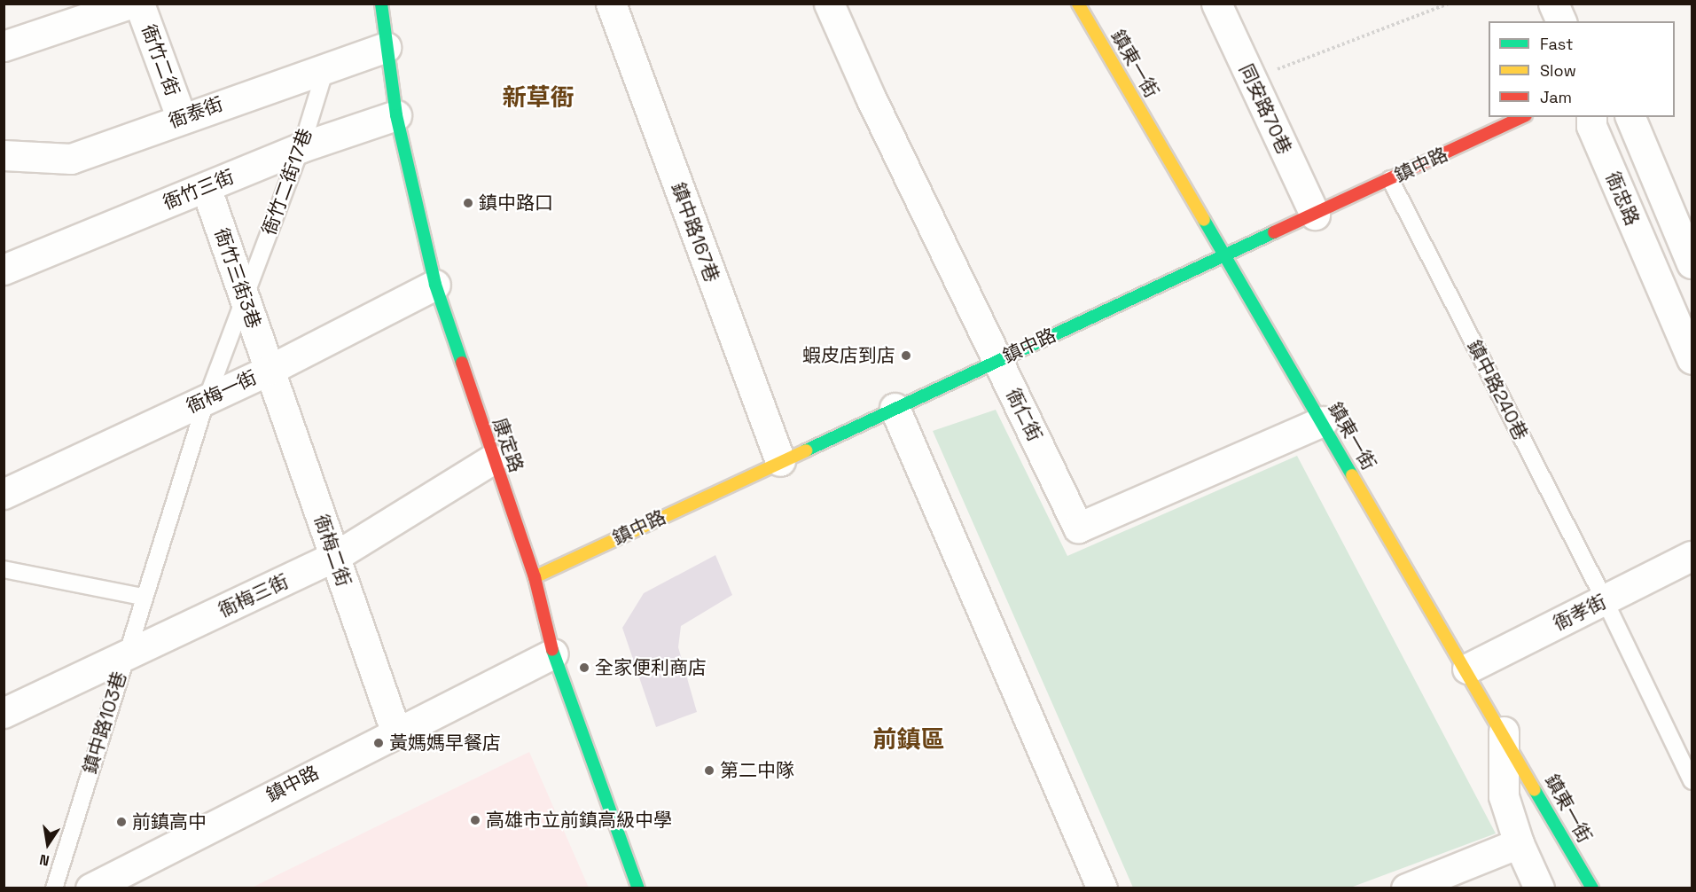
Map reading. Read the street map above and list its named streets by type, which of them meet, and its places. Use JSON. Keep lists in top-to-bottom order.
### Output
{
  "streets": {
    "street": [
      "衙竹二街",
      "鎮東一街",
      "同安路70巷",
      "衙泰街",
      "鎮中路",
      "衙竹三街",
      "衙忠路",
      "鎮中路167巷",
      "衙竹三街3巷",
      "衙梅一街",
      "衙仁街",
      "康定路",
      "衙梅二街",
      "衙梅三街",
      "衙孝街"
    ],
    "lane": ["衙竹二街17巷", "鎮中路240巷", "鎮中路103巷"]
  },
  "crossings": [
    ["衙竹二街", "衙泰街"],
    ["鎮東一街", "鎮中路"],
    ["鎮東一街", "衙仁街"],
    ["鎮東一街", "衙孝街"],
    ["同安路70巷", "鎮中路"],
    ["衙泰街", "衙竹二街17巷"],
    ["衙泰街", "康定路"],
    ["鎮中路", "鎮中路167巷"],
    ["鎮中路", "鎮中路240巷"],
    ["鎮中路", "衙仁街"],
    ["鎮中路", "康定路"],
    ["鎮中路", "衙梅二街"],
    ["衙竹二街17巷", "衙竹三街"],
    ["衙竹二街17巷", "衙竹三街3巷"],
    ["衙竹二街17巷", "衙梅一街"],
    ["衙竹二街17巷", "鎮中路103巷"],
    ["衙竹三街", "衙竹三街3巷"],
    ["衙竹三街", "康定路"],
    ["衙竹三街3巷", "衙梅一街"],
    ["衙竹三街3巷", "衙梅二街"],
    ["鎮中路240巷", "衙孝街"],
    ["衙梅一街", "康定路"],
    ["衙梅一街", "衙梅二街"],
    ["衙梅一街", "鎮中路103巷"],
    ["康定路", "衙梅三街"],
    ["衙梅二街", "衙梅三街"],
    ["衙梅三街", "鎮中路103巷"]
  ],
  "districts": ["新草衙", "前鎮區"],
  "places": [
    "鎮中路口",
    "蝦皮店到店",
    "全家便利商店",
    "黃媽媽早餐店",
    "第二中隊",
    "高雄市立前鎮高級中學",
    "前鎮高中"
  ],
  "legend": ["Fast", "Slow", "Jam"],
  "north": "bottom"
}
